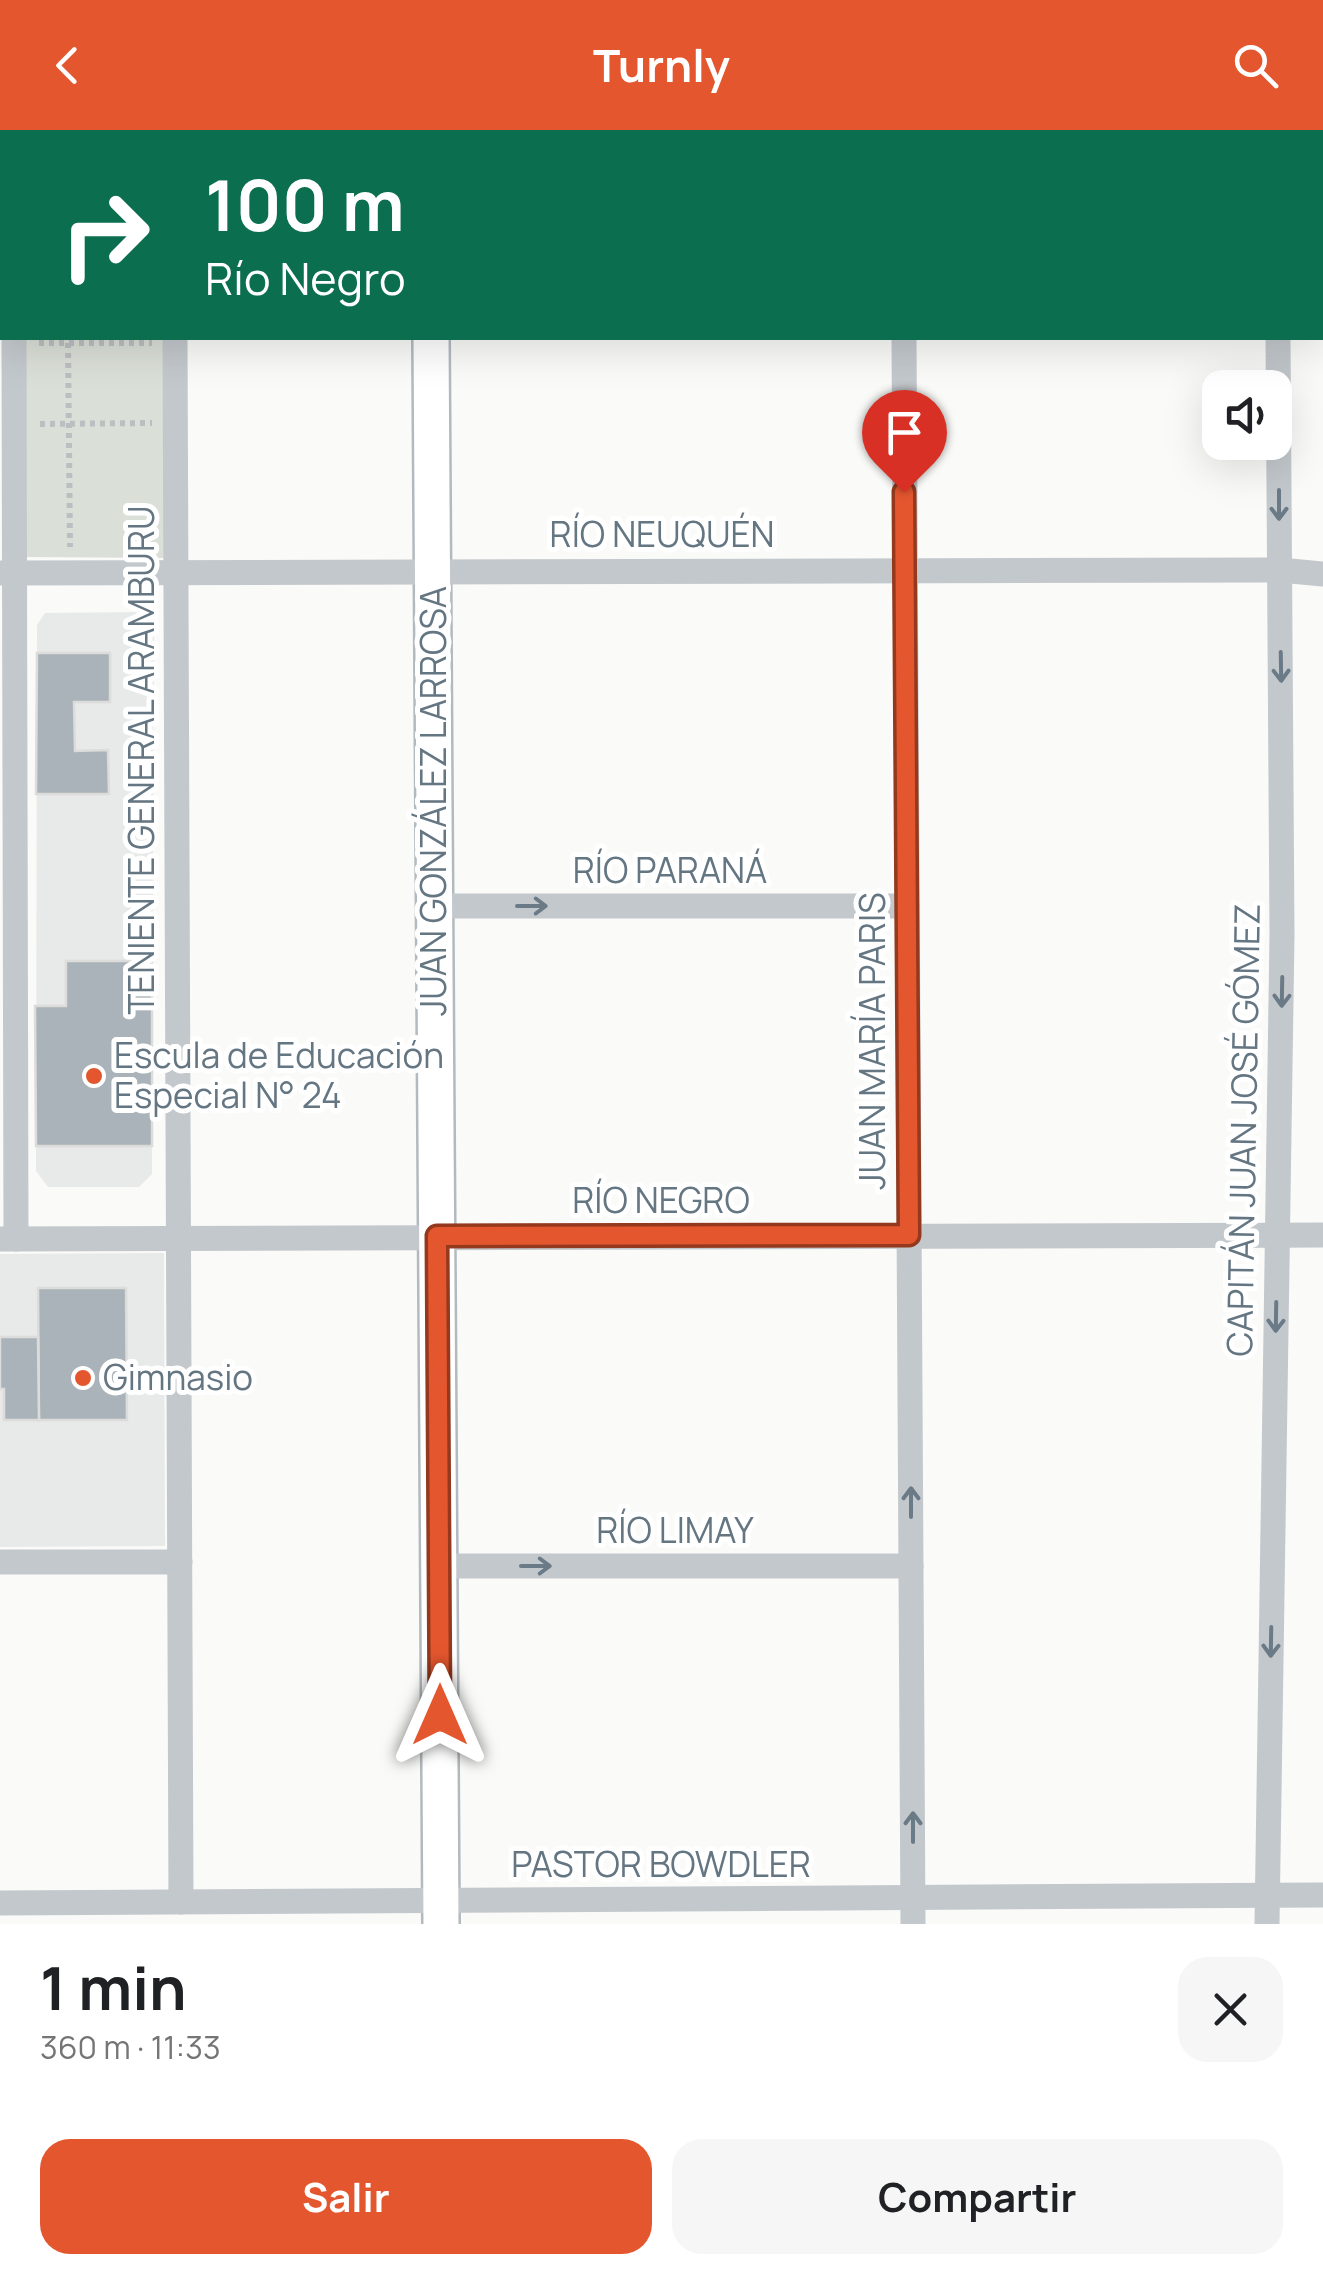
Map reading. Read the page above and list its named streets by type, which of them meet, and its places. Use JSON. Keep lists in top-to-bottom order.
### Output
{
  "streets": {
    "street": [
      "RÍO NEUQUÉN",
      "TENIENTE GENERAL ARAMBURU",
      "JUAN GONZÁLEZ LARROSA",
      "RÍO PARANÁ",
      "JUAN MARÍA PARIS",
      "CAPITÁN JUAN JOSÉ GÓMEZ",
      "RÍO NEGRO",
      "RÍO LIMAY",
      "PASTOR BOWDLER"
    ]
  },
  "crossings": [
    ["RÍO NEUQUÉN", "TENIENTE GENERAL ARAMBURU"],
    ["RÍO NEUQUÉN", "JUAN GONZÁLEZ LARROSA"],
    ["RÍO NEUQUÉN", "JUAN MARÍA PARIS"],
    ["RÍO NEUQUÉN", "CAPITÁN JUAN JOSÉ GÓMEZ"],
    ["TENIENTE GENERAL ARAMBURU", "RÍO NEGRO"],
    ["TENIENTE GENERAL ARAMBURU", "PASTOR BOWDLER"],
    ["JUAN GONZÁLEZ LARROSA", "RÍO PARANÁ"],
    ["JUAN GONZÁLEZ LARROSA", "RÍO NEGRO"],
    ["JUAN GONZÁLEZ LARROSA", "RÍO LIMAY"],
    ["JUAN GONZÁLEZ LARROSA", "PASTOR BOWDLER"],
    ["RÍO PARANÁ", "JUAN MARÍA PARIS"],
    ["JUAN MARÍA PARIS", "RÍO NEGRO"],
    ["JUAN MARÍA PARIS", "RÍO LIMAY"],
    ["JUAN MARÍA PARIS", "PASTOR BOWDLER"],
    ["CAPITÁN JUAN JOSÉ GÓMEZ", "RÍO NEGRO"],
    ["CAPITÁN JUAN JOSÉ GÓMEZ", "PASTOR BOWDLER"]
  ],
  "one_way": [
    "RÍO PARANÁ",
    "JUAN MARÍA PARIS",
    "CAPITÁN JUAN JOSÉ GÓMEZ",
    "RÍO LIMAY"
  ],
  "places": ["Escula de Educación Especial N° 24", "Gimnasio"],
  "page": {
    "header": "Turnly",
    "turn": ["100 m", "Río Negro"],
    "heading": ["1 min", "360 m · 11:33"],
    "buttons": ["Salir", "Compartir"]
  }
}
